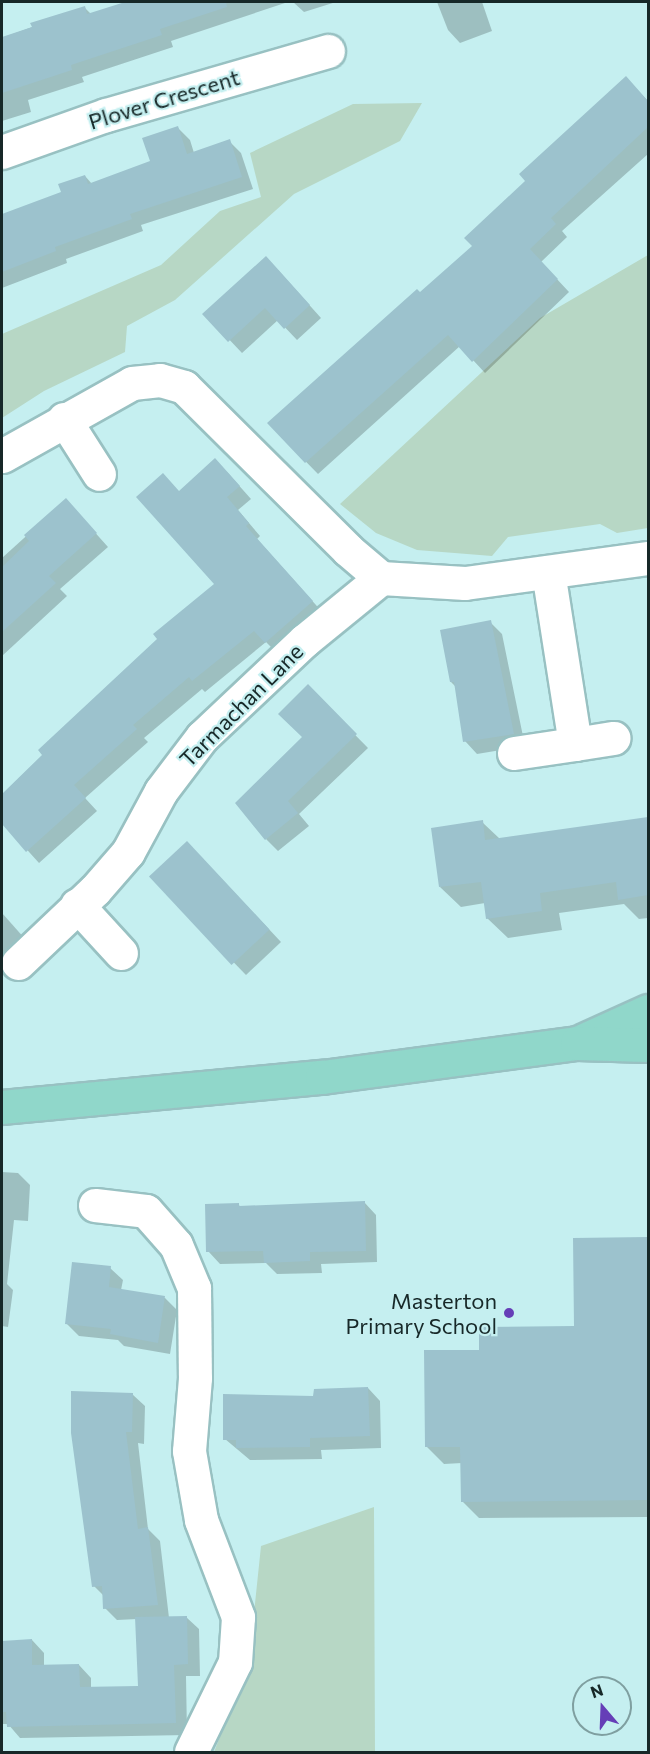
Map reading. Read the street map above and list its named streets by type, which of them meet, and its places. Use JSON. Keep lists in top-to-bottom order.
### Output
{
  "streets": {
    "street": ["Plover Crescent", "Tarmachan Lane"]
  },
  "places": ["Masterton Primary School"],
  "north": "top"
}
